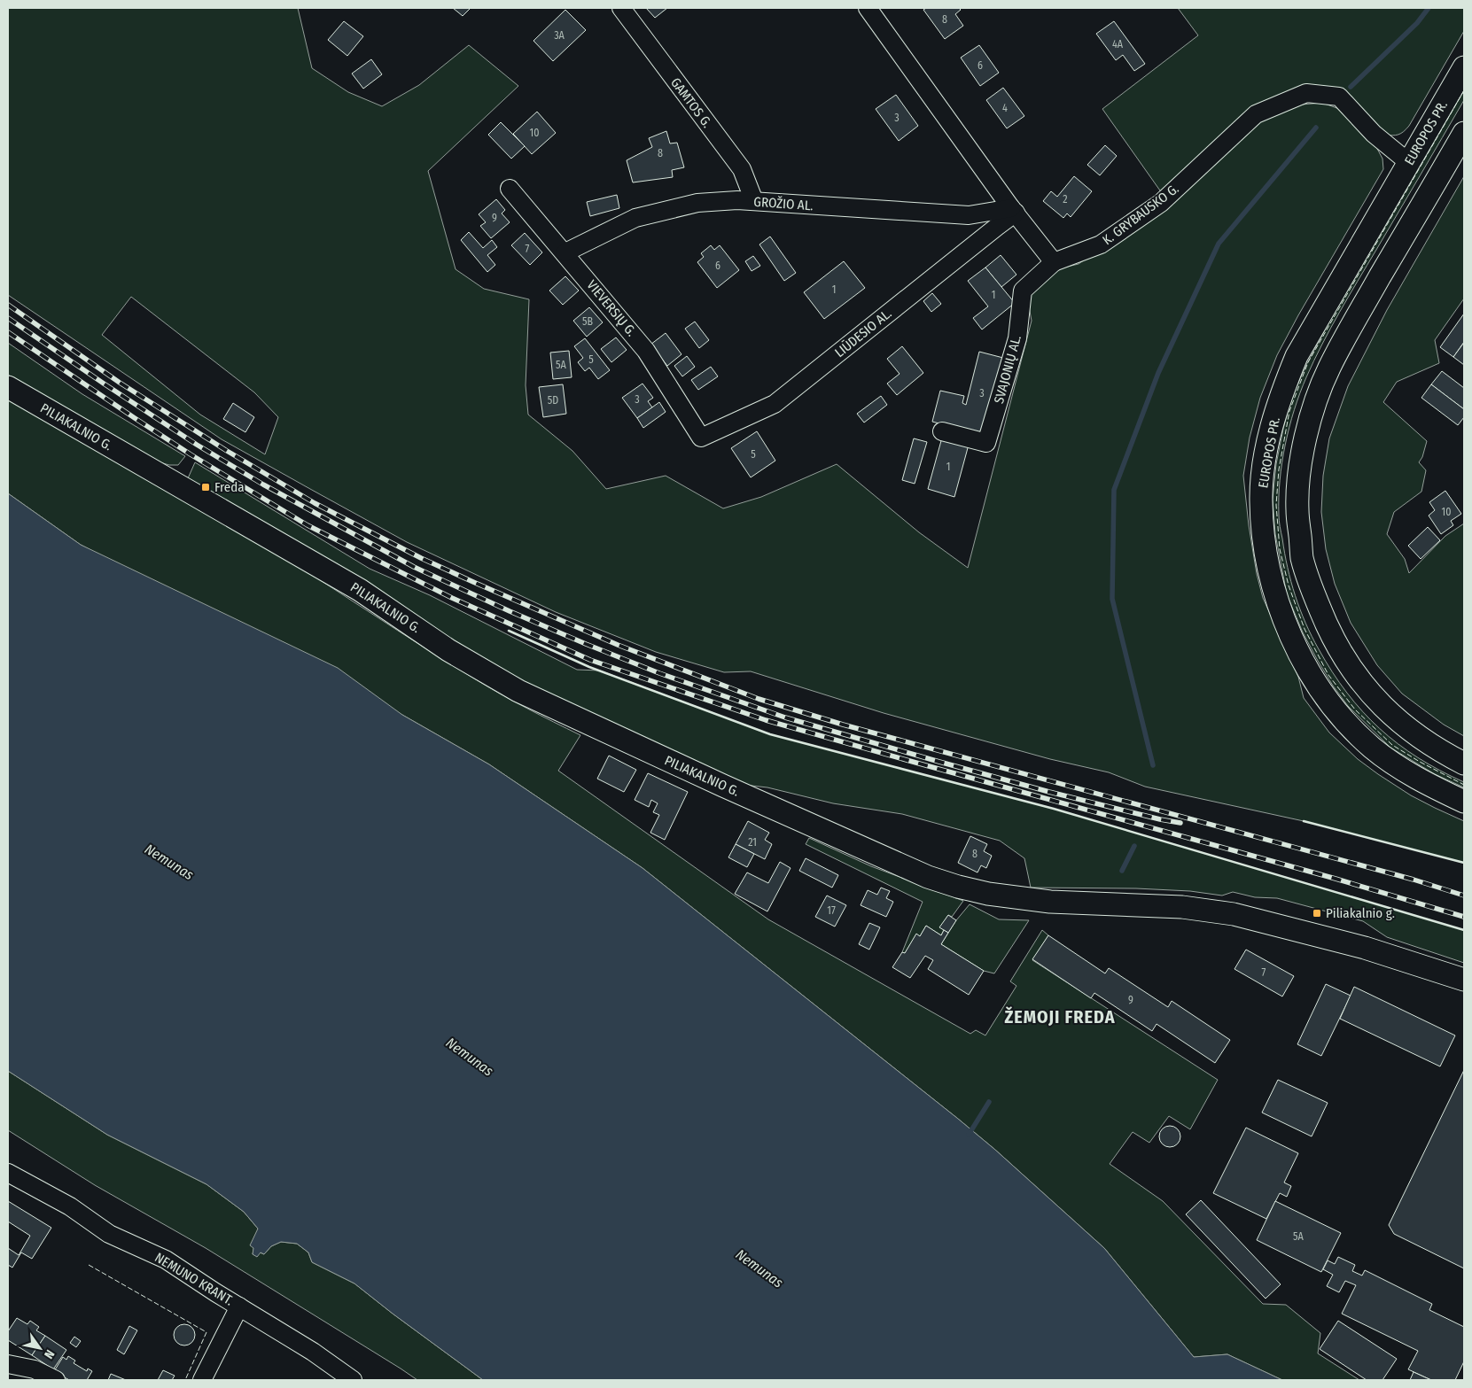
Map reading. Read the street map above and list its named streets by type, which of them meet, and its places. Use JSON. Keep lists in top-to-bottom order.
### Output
{
  "streets": {
    "main road": ["EUROPOS PR.", "PILIAKALNIO G."],
    "street": [
      "GAMTOS G.",
      "GROŽIO AL.",
      "K. GRYBAUSKO G.",
      "VIEVERSIŲ G.",
      "LIŪDESIO AL.",
      "SVAJONIŲ AL.",
      "NEMUNO KRANT."
    ]
  },
  "crossings": [
    ["GAMTOS G.", "GROŽIO AL."],
    ["EUROPOS PR.", "K. GRYBAUSKO G."],
    ["GROŽIO AL.", "VIEVERSIŲ G."],
    ["GROŽIO AL.", "LIŪDESIO AL."],
    ["K. GRYBAUSKO G.", "SVAJONIŲ AL."],
    ["VIEVERSIŲ G.", "LIŪDESIO AL."]
  ],
  "districts": ["ŽEMOJI FREDA"],
  "water": ["Nemunas"],
  "places": {
    "transit": ["Freda", "Piliakalnio g."]
  },
  "house_numbers": [
    "8",
    "3A",
    "4A",
    "6",
    "4",
    "3",
    "10",
    "8",
    "2",
    "9",
    "7",
    "6",
    "1",
    "1",
    "5B",
    "5",
    "5A",
    "3",
    "3",
    "5D",
    "5",
    "1",
    "10",
    "21",
    "8",
    "17",
    "7",
    "9",
    "5A"
  ],
  "north": "bottom right"
}
